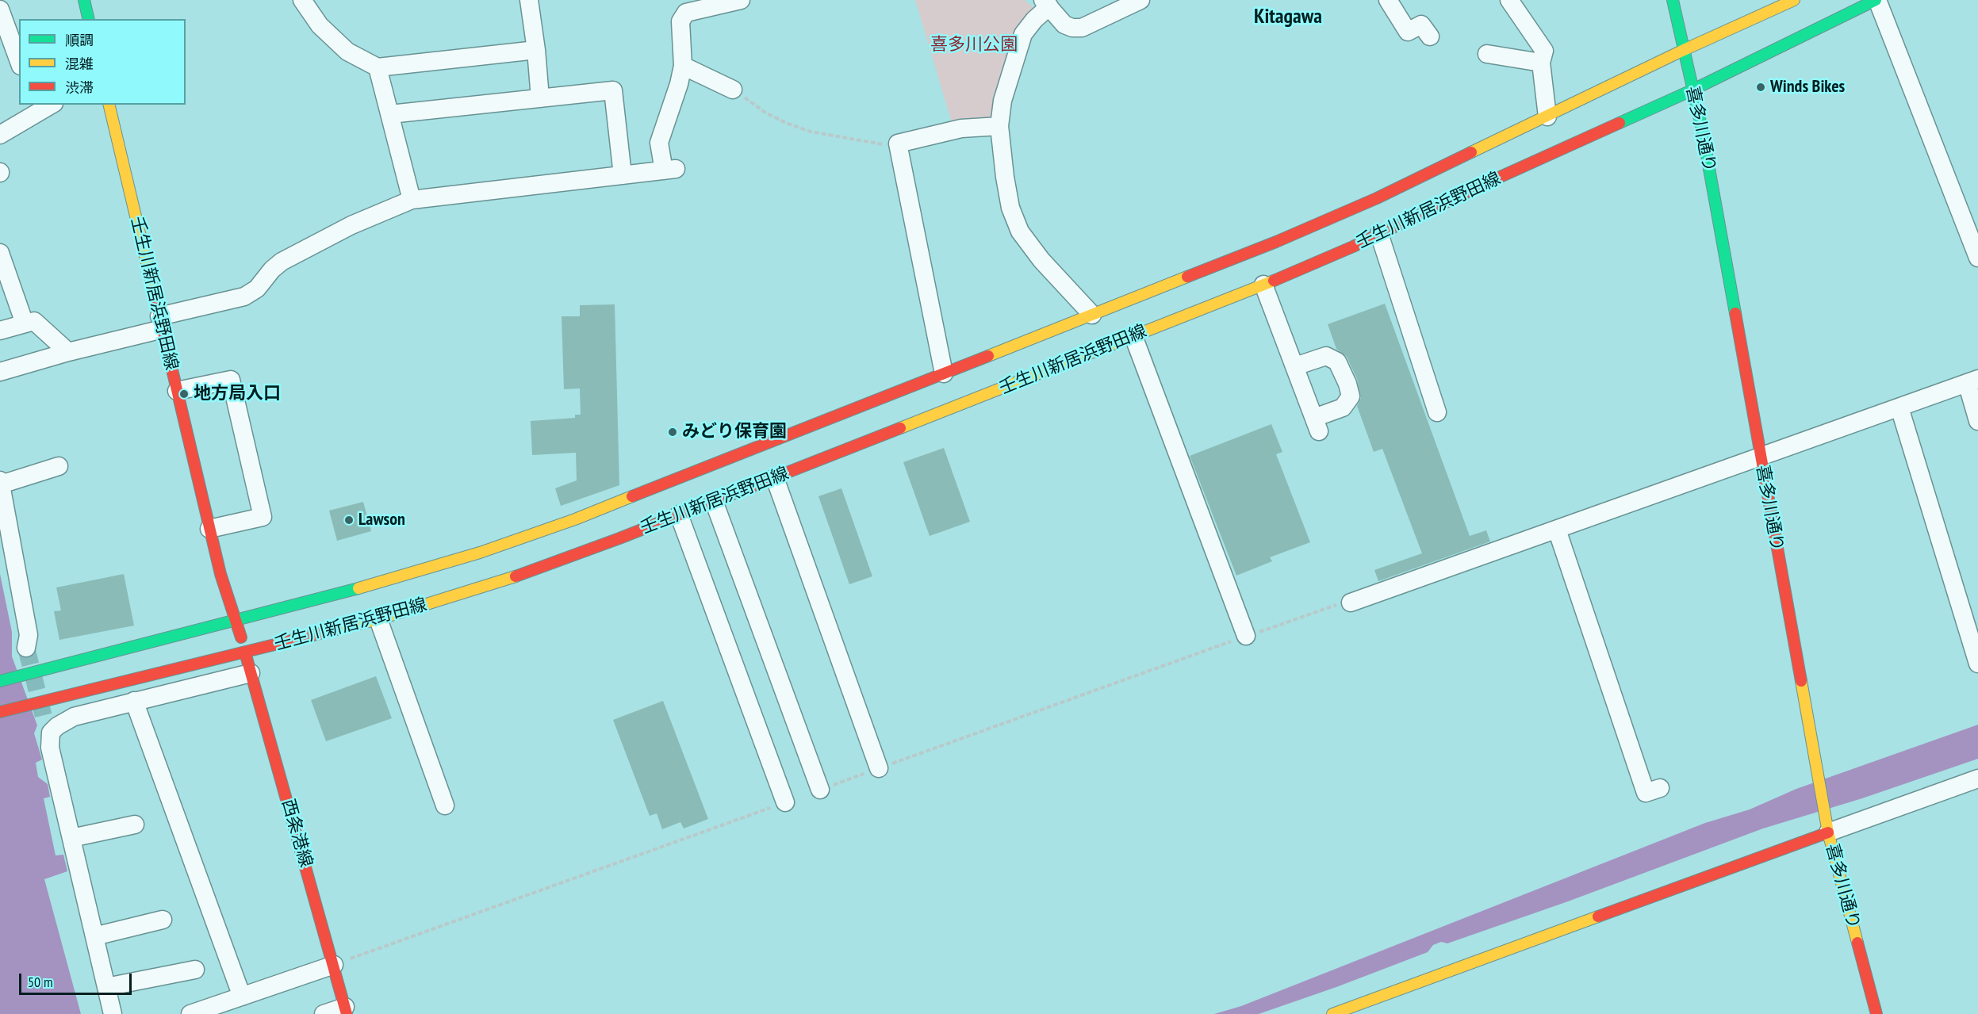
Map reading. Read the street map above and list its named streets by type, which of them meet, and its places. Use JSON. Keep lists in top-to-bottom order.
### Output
{
  "streets": {
    "main road": ["喜多川通り", "壬生川新居浜野田線", "西条港線"]
  },
  "crossings": [
    ["喜多川通り", "壬生川新居浜野田線"],
    ["壬生川新居浜野田線", "西条港線"]
  ],
  "districts": ["Kitagawa"],
  "parks": ["喜多川公園"],
  "places": [
    "Winds Bikes",
    "地方局入口",
    "みどり保育園",
    "Lawson"
  ],
  "legend": ["順調", "混雑", "渋滞"],
  "scale_bar": "50 m"
}
